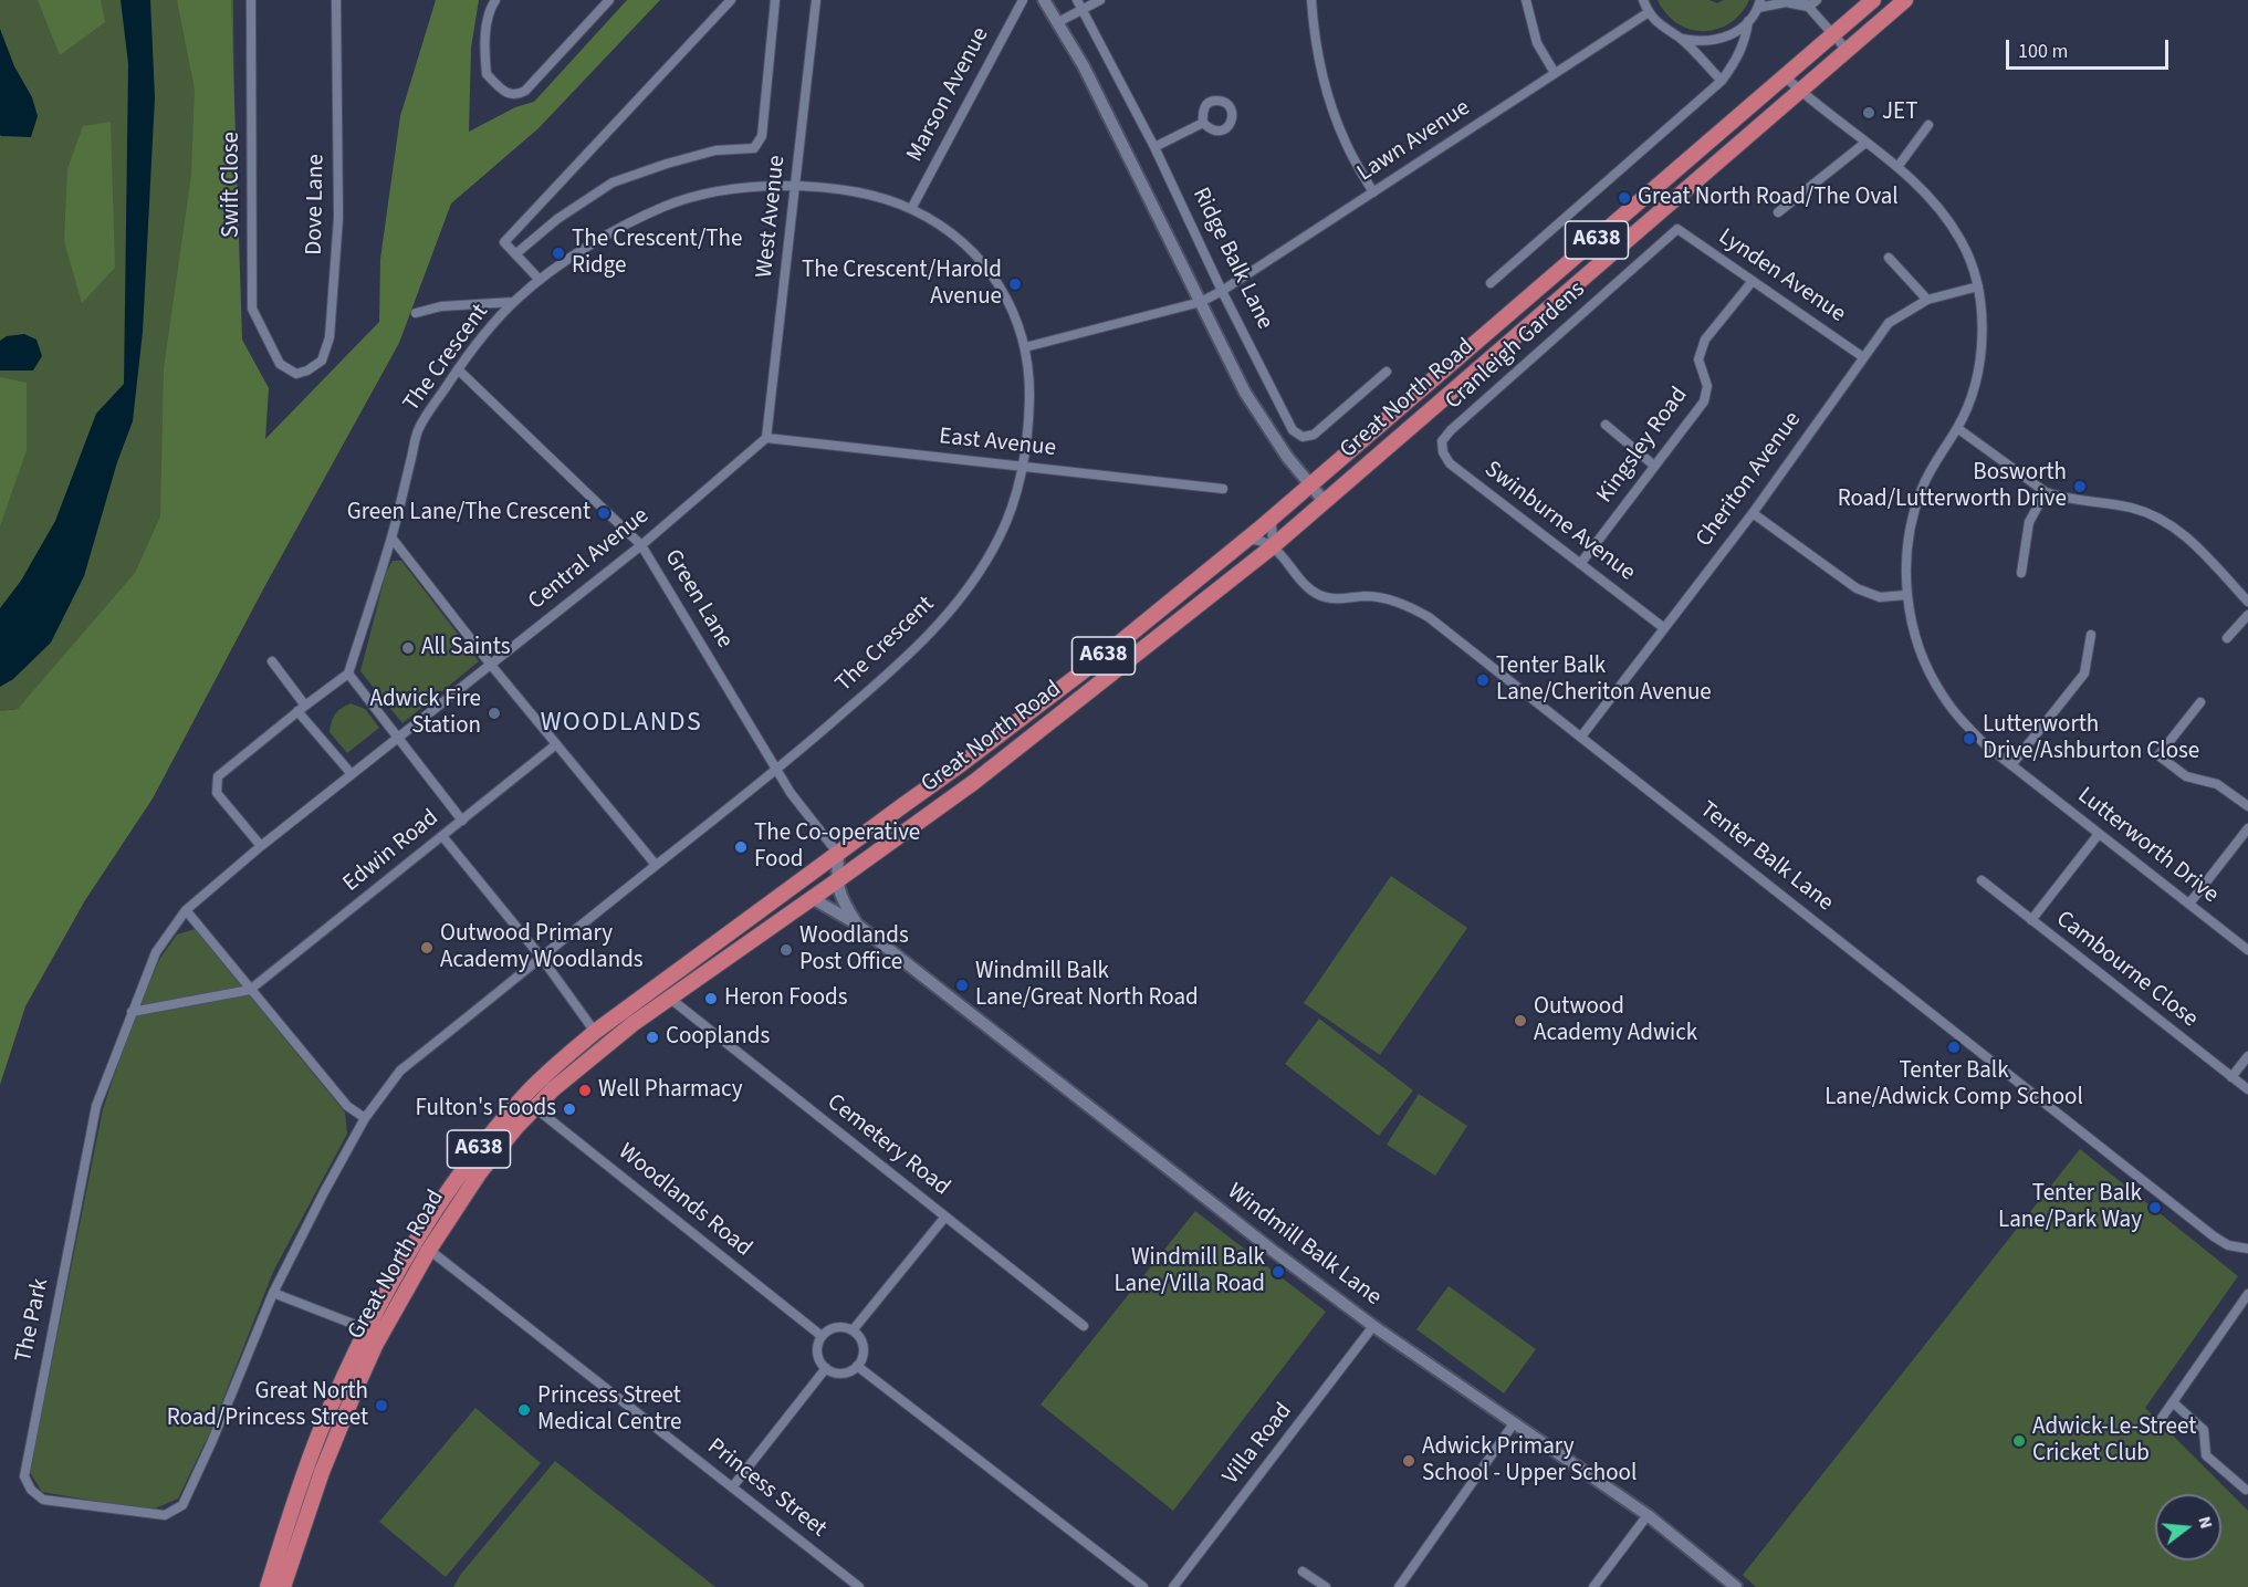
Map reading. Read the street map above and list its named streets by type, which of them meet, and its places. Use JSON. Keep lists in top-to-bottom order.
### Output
{
  "streets": {
    "highway": ["A638", "Great North Road"],
    "street": [
      "Marson Avenue",
      "Lawn Avenue",
      "Swift Close",
      "Dove Lane",
      "West Avenue",
      "Ridge Balk Lane",
      "Lynden Avenue",
      "Cranleigh Gardens",
      "The Crescent",
      "East Avenue",
      "Kingsley Road",
      "Cheriton Avenue",
      "Swinburne Avenue",
      "Central Avenue",
      "Green Lane",
      "Lutterworth Drive",
      "Edwin Road",
      "Tenter Balk Lane",
      "Cambourne Close",
      "Cemetery Road",
      "Woodlands Road",
      "Windmill Balk Lane",
      "The Park",
      "Villa Road",
      "Princess Street"
    ]
  },
  "crossings": [
    ["Marson Avenue", "The Crescent"],
    ["Lawn Avenue", "Ridge Balk Lane"],
    ["Lawn Avenue", "The Crescent"],
    ["Swift Close", "Dove Lane"],
    ["West Avenue", "The Crescent"],
    ["West Avenue", "East Avenue"],
    ["West Avenue", "Central Avenue"],
    ["Ridge Balk Lane", "Great North Road"],
    ["Lynden Avenue", "Cranleigh Gardens"],
    ["Lynden Avenue", "Kingsley Road"],
    ["Lynden Avenue", "Cheriton Avenue"],
    ["Cranleigh Gardens", "Swinburne Avenue"],
    ["The Crescent", "East Avenue"],
    ["The Crescent", "Green Lane"],
    ["The Crescent", "The Park"],
    ["Great North Road", "Green Lane"],
    ["Great North Road", "Lutterworth Drive"],
    ["Great North Road", "Tenter Balk Lane"],
    ["Great North Road", "Cemetery Road"],
    ["Great North Road", "Woodlands Road"],
    ["Great North Road", "Windmill Balk Lane"],
    ["Great North Road", "Princess Street"],
    ["East Avenue", "Central Avenue"],
    ["Kingsley Road", "Swinburne Avenue"],
    ["Cheriton Avenue", "Swinburne Avenue"],
    ["Cheriton Avenue", "Lutterworth Drive"],
    ["Cheriton Avenue", "Tenter Balk Lane"],
    ["Central Avenue", "Green Lane"],
    ["Central Avenue", "The Park"],
    ["Windmill Balk Lane", "Villa Road"]
  ],
  "districts": ["WOODLANDS"],
  "places": [
    "JET",
    "Great North Road/The Oval",
    "The Crescent/The Ridge",
    "The Crescent/Harold Avenue",
    "Bosworth Road/Lutterworth Drive",
    "Green Lane/The Crescent",
    "All Saints",
    "Tenter Balk Lane/Cheriton Avenue",
    "Adwick Fire Station",
    "Lutterworth Drive/Ashburton Close",
    "The Co-operative Food",
    "Outwood Primary Academy Woodlands",
    "Woodlands Post Office",
    "Windmill Balk Lane/Great North Road",
    "Heron Foods",
    "Outwood Academy Adwick",
    "Cooplands",
    "Tenter Balk Lane/Adwick Comp School",
    "Well Pharmacy",
    "Fulton's Foods",
    "Tenter Balk Lane/Park Way",
    "Windmill Balk Lane/Villa Road",
    "Great North Road/Princess Street",
    "Princess Street Medical Centre",
    "Adwick-Le-Street Cricket Club",
    "Adwick Primary School - Upper School"
  ],
  "scale_bar": "100 m",
  "north": "right"
}
